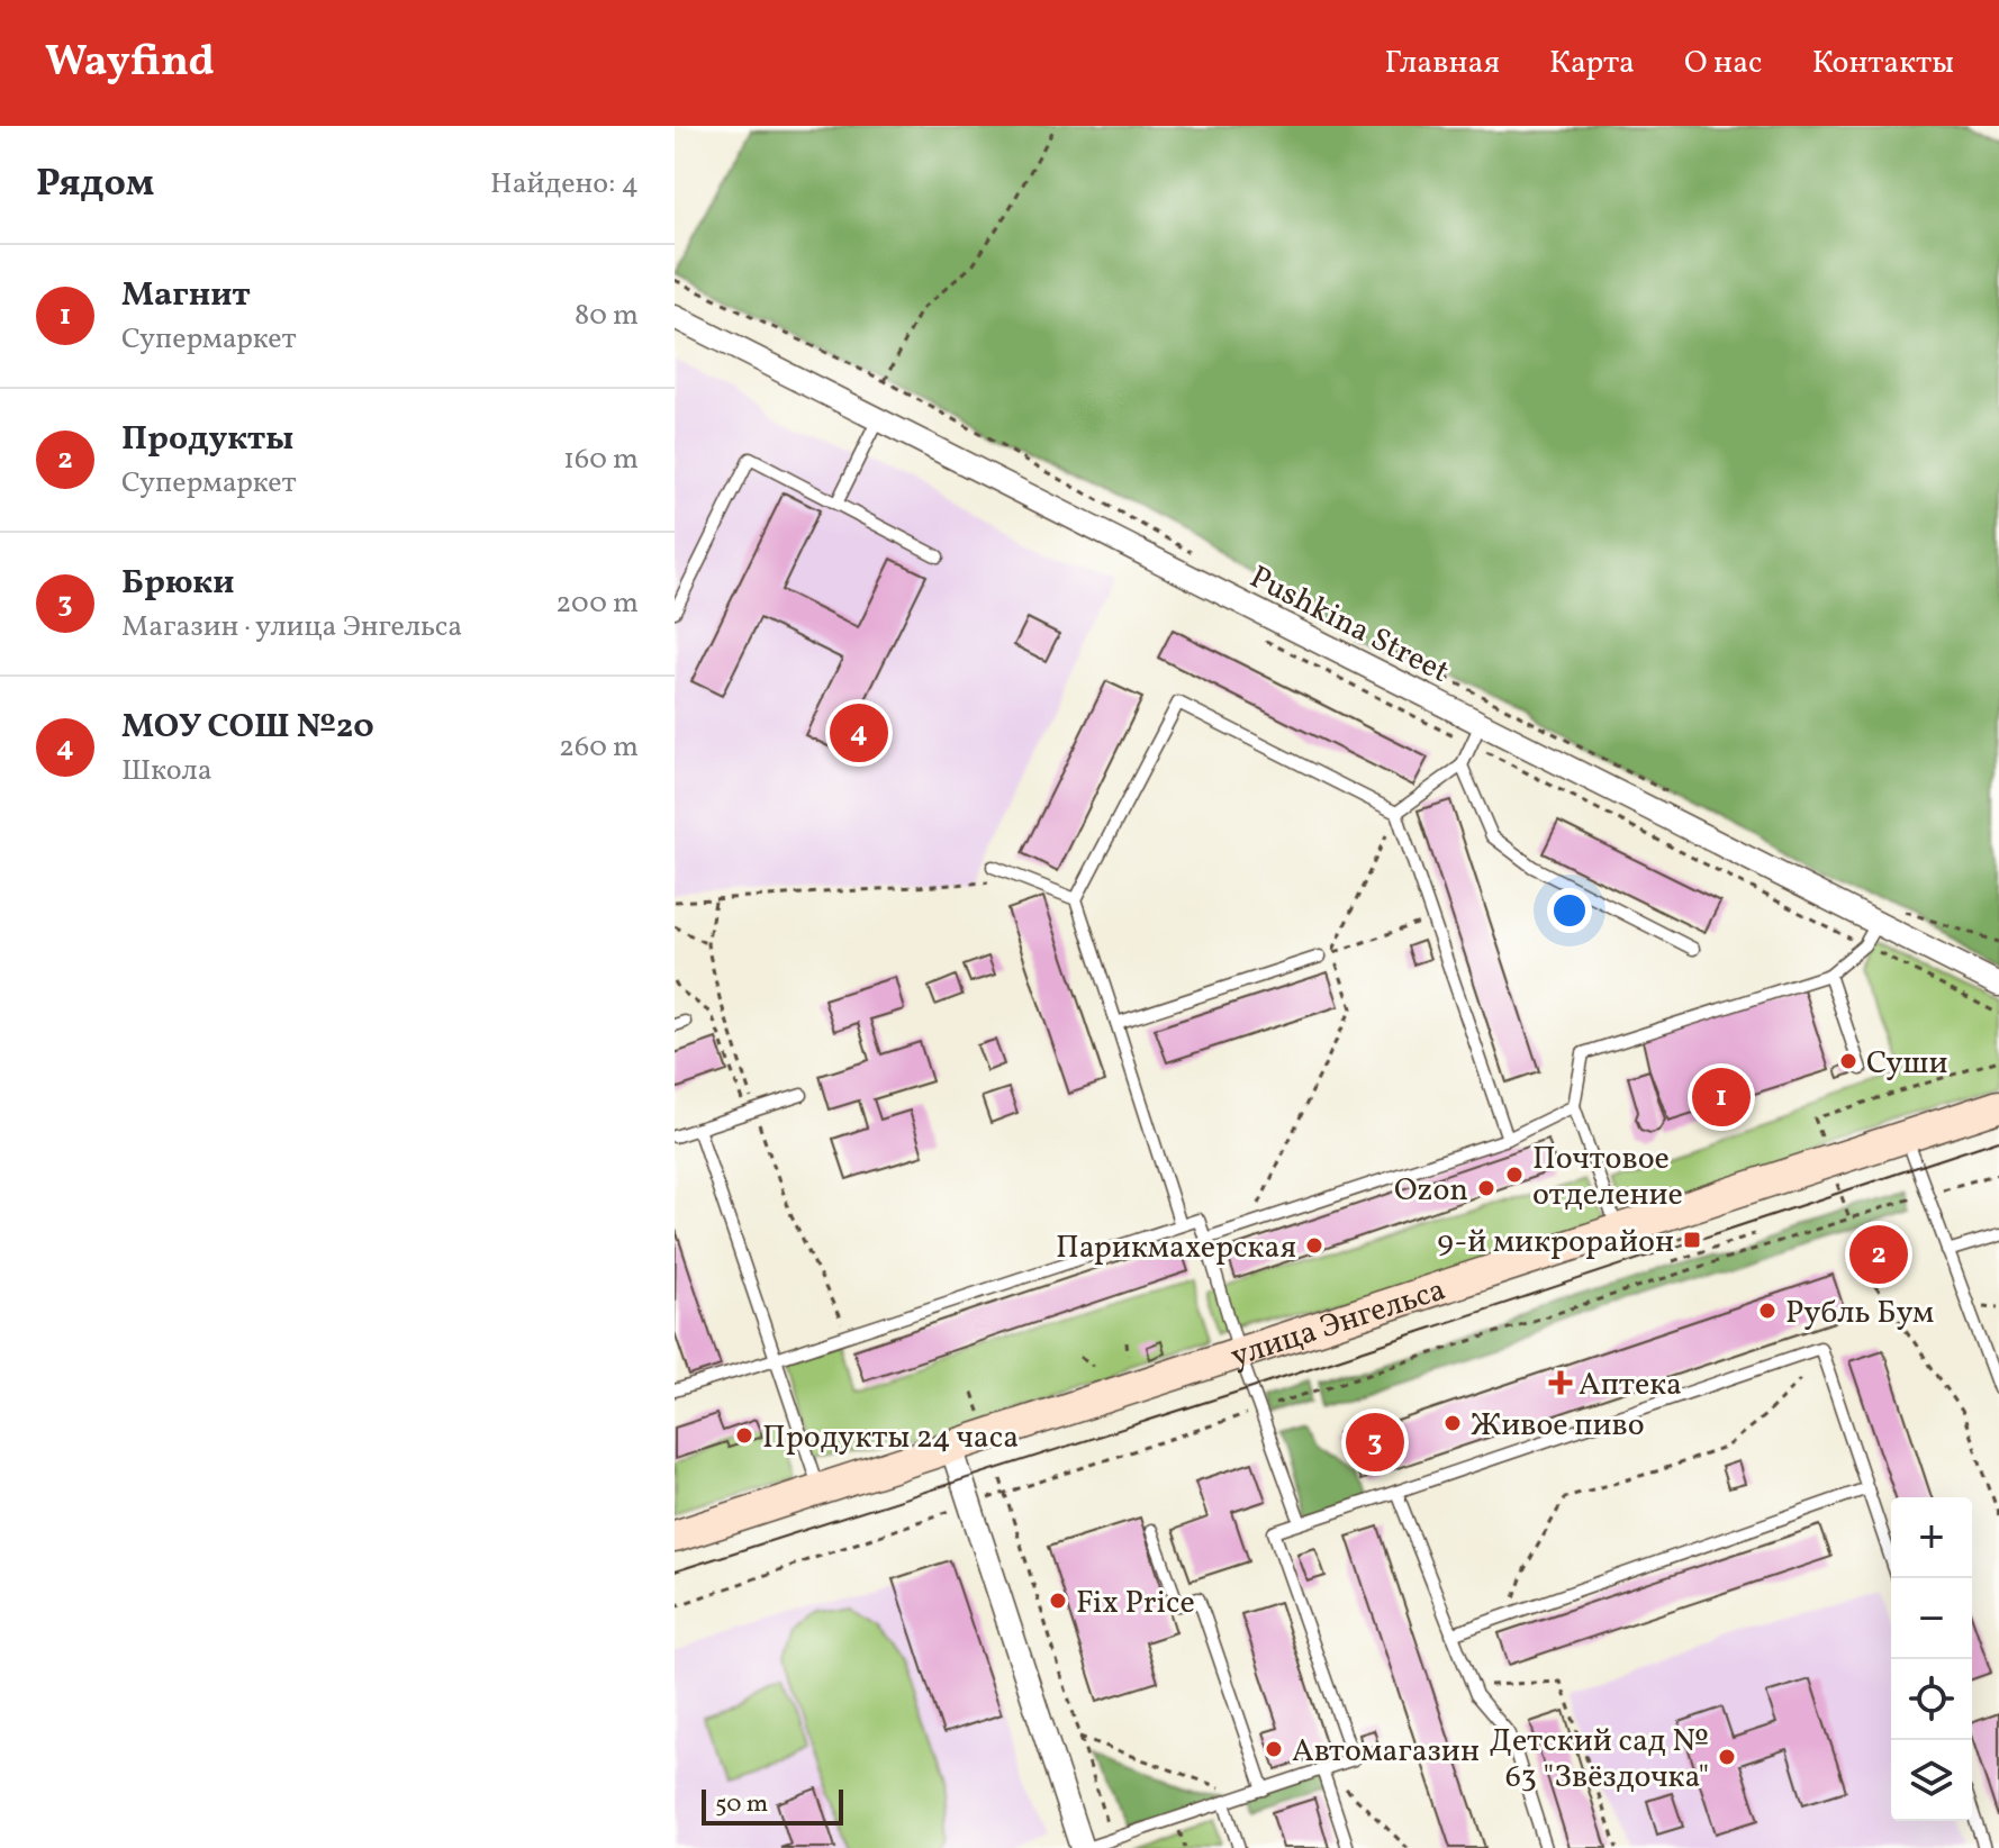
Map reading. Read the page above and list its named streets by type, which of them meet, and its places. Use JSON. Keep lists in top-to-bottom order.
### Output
{
  "streets": {
    "main road": ["улица Энгельса"],
    "street": ["Pushkina Street"]
  },
  "places": {
    "other": [
      "Суши",
      "Почтовое отделение",
      "Ozon",
      "Парикмахерская",
      "Рубль Бум",
      "Живое пиво",
      "Продукты 24 часа",
      "Fix Price",
      "Автомагазин",
      "Детский сад № 63 \"Звёздочка\""
    ],
    "transit": ["9-й микрорайон"],
    "health": ["Аптека"]
  },
  "scale_bar": "50 m",
  "page": {
    "header": "Wayfind",
    "nav": [
      "Главная",
      "Карта",
      "О нас",
      "Контакты"
    ],
    "heading": ["Рядом", "Найдено: 4"],
    "list": [
      {
        "mark": "1",
        "name": "Магнит",
        "note": "Супермаркет",
        "value": "80 m"
      },
      {
        "mark": "2",
        "name": "Продукты",
        "note": "Супермаркет",
        "value": "160 m"
      },
      {
        "mark": "3",
        "name": "Брюки",
        "note": "Магазин · улица Энгельса",
        "value": "200 m"
      },
      {
        "mark": "4",
        "name": "МОУ СОШ №20",
        "note": "Школа",
        "value": "260 m"
      }
    ],
    "pins": [
      "4",
      "1",
      "2",
      "3"
    ],
    "map_buttons": ["+", "−"],
    "scale": "50 m"
  }
}
